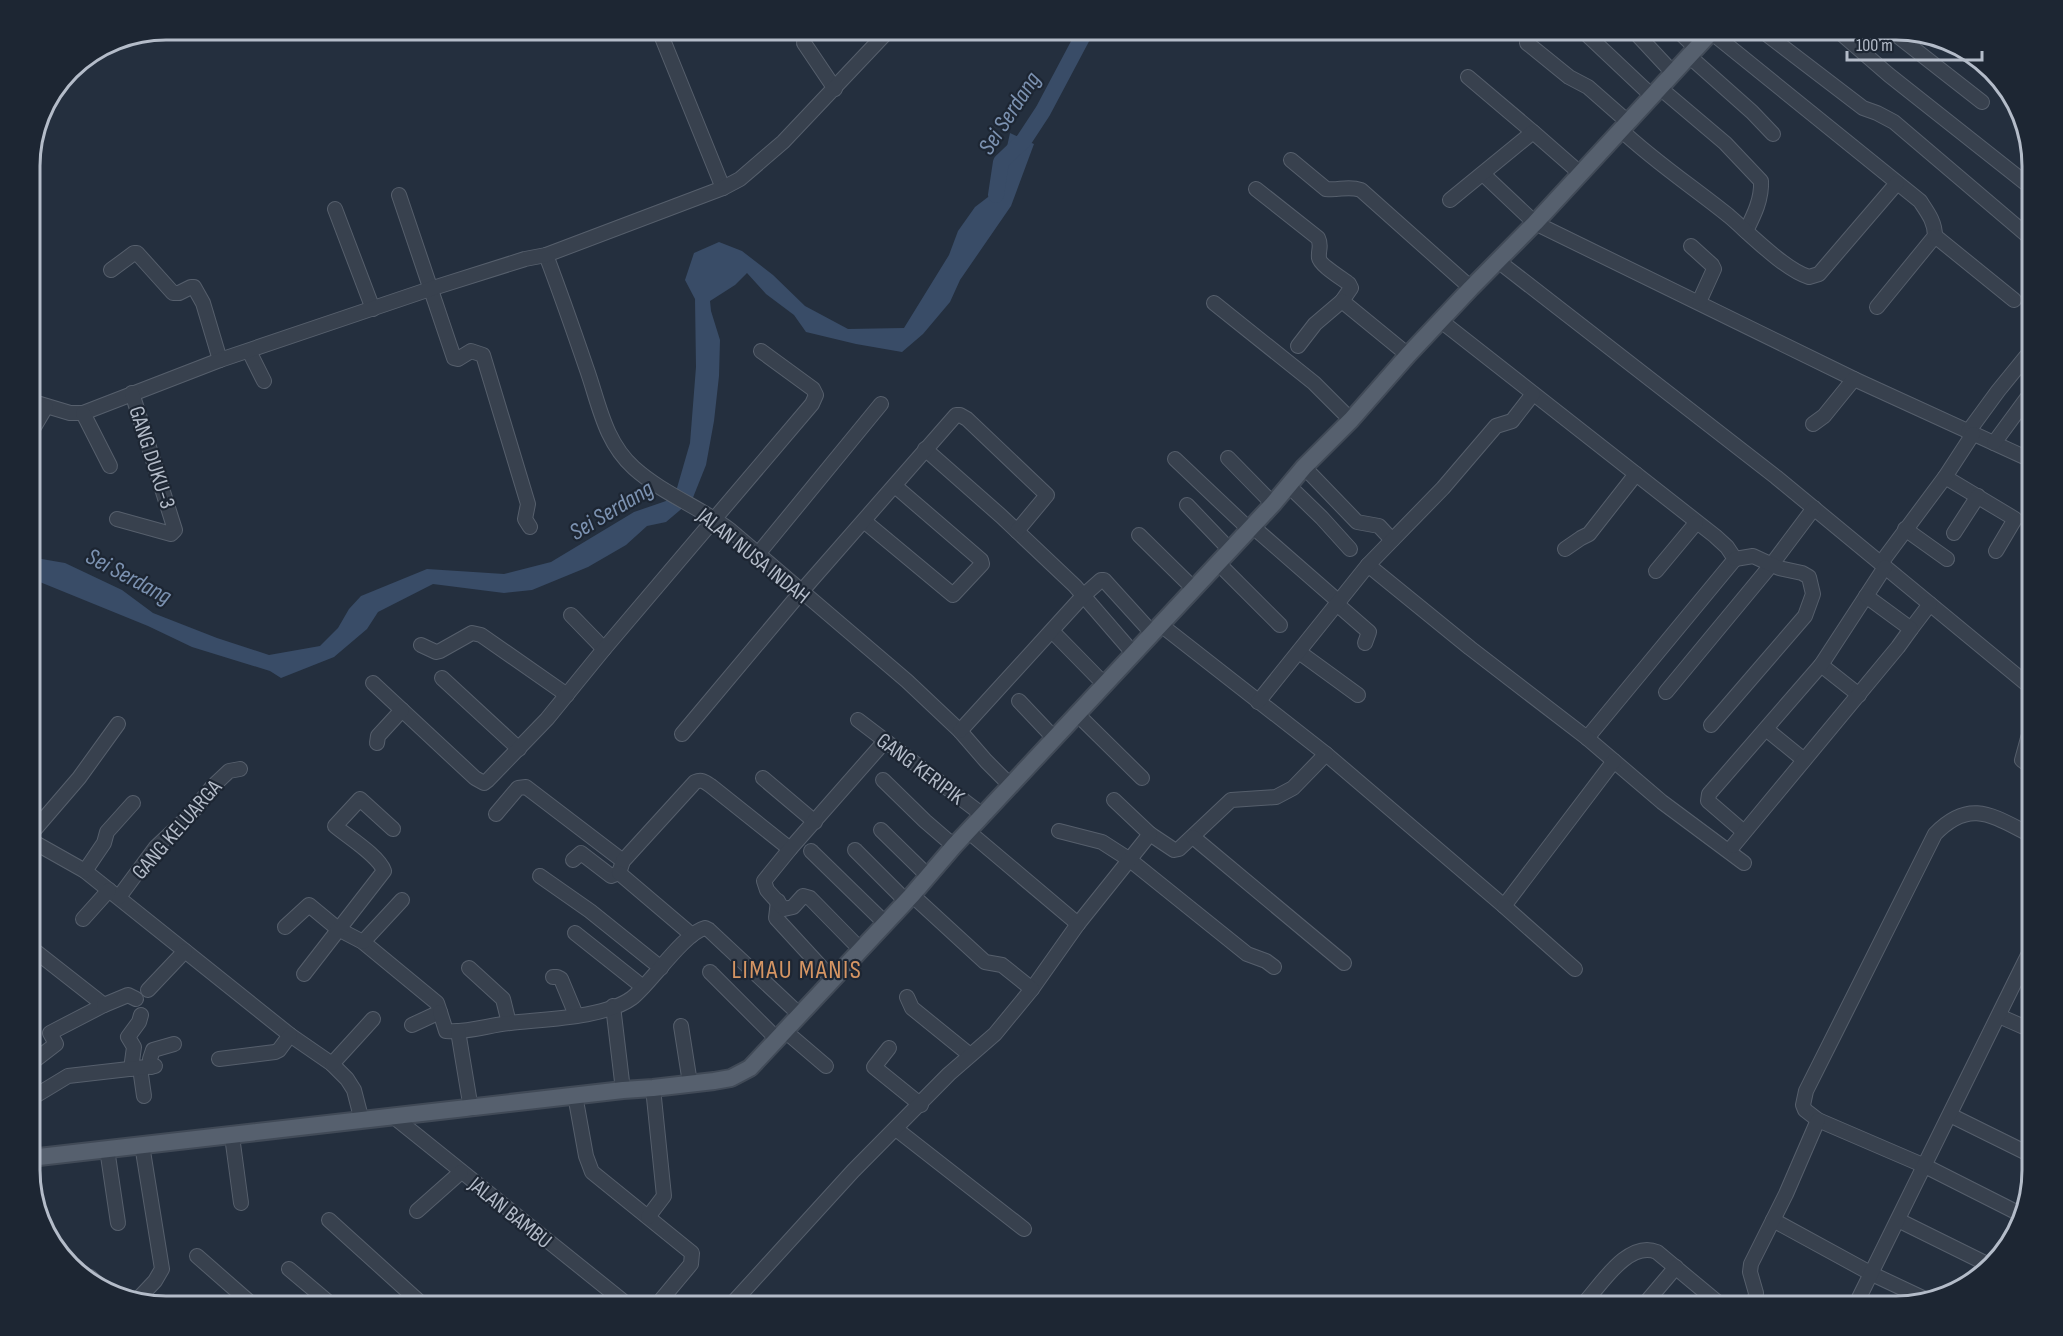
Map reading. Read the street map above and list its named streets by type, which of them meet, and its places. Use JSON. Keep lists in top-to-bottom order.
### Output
{
  "streets": {
    "street": [
      "GANG DUKU-3",
      "JALAN NUSA INDAH",
      "GANG KERIPIK",
      "GANG KELUARGA",
      "JALAN BAMBU"
    ]
  },
  "districts": ["LIMAU MANIS"],
  "water": ["Sei Serdang"],
  "scale_bar": "100 m"
}
